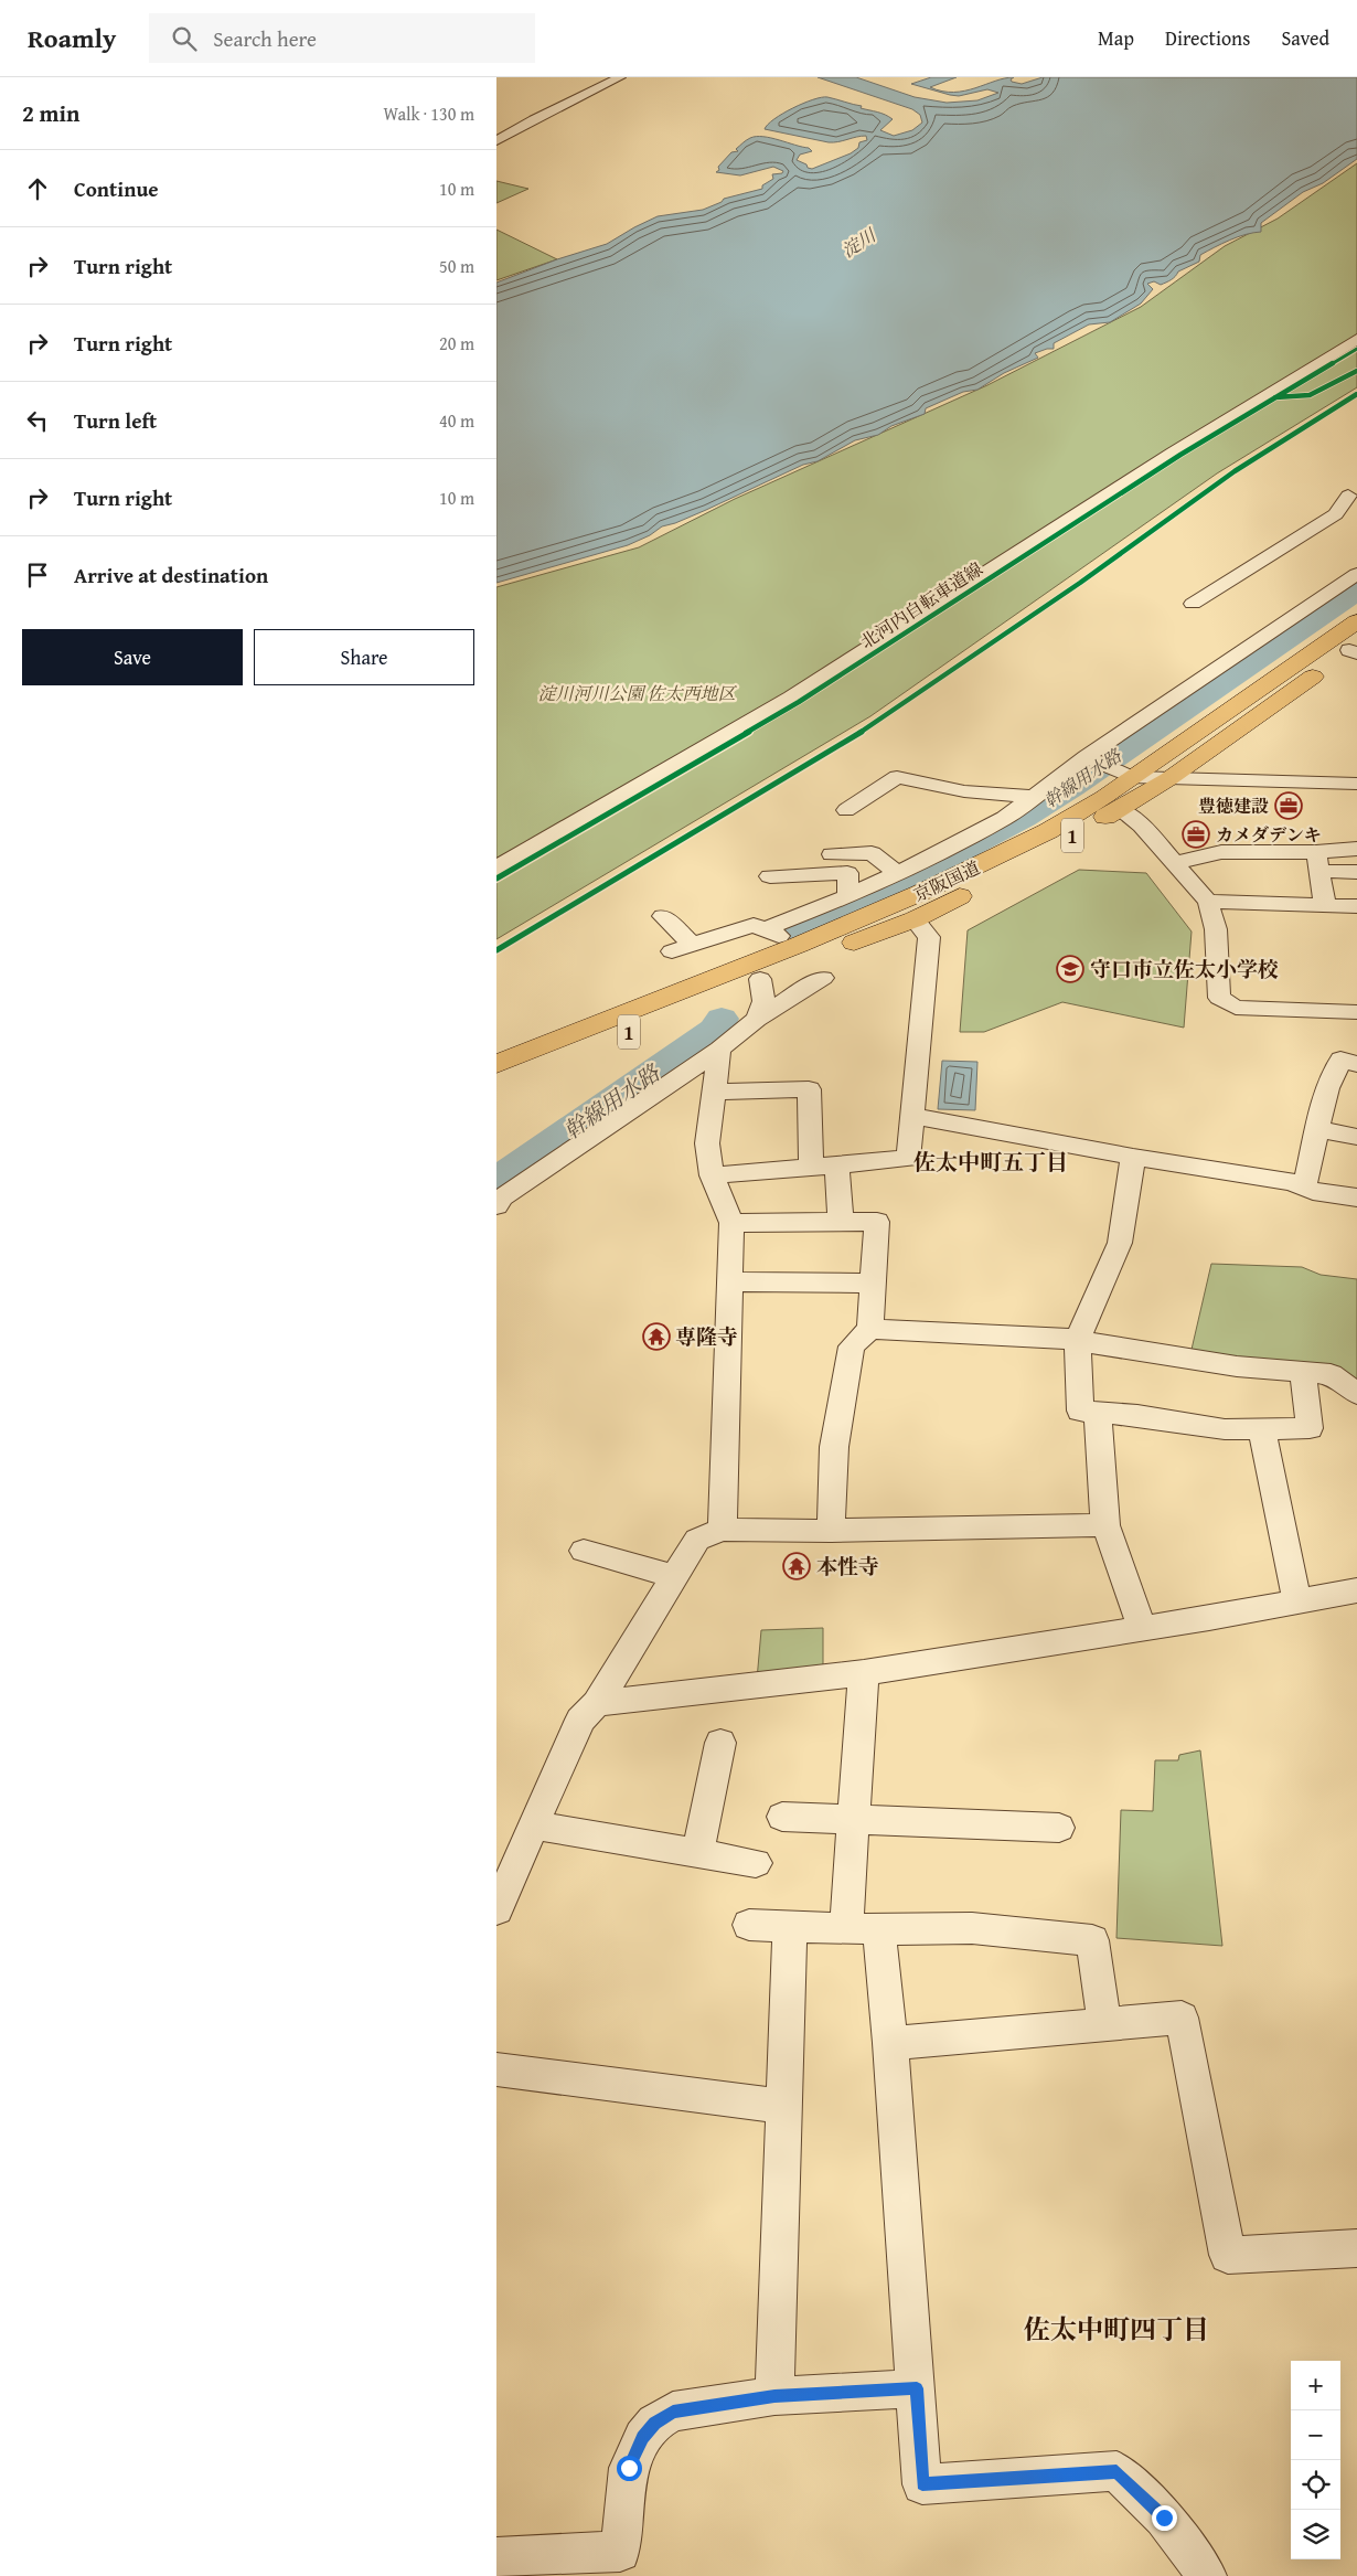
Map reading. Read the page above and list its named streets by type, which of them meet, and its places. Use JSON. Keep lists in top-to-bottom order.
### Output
{
  "streets": {
    "highway": ["1", "京阪国道"],
    "street": ["北河内自転車道線"]
  },
  "districts": ["佐太中町五丁目", "佐太中町四丁目"],
  "water": ["淀川", "幹線用水路"],
  "parks": ["淀川河川公園 佐太西地区"],
  "places": {
    "office": ["豊徳建設", "カメダデンキ"],
    "school or university": ["守口市立佐太小学校"],
    "temple": ["専隆寺", "本性寺"]
  },
  "page": {
    "header": "Roamly",
    "search": "Search here",
    "nav": ["Map", "Directions", "Saved"],
    "heading": ["2 min", "Walk · 130 m"],
    "list": [
      ["Continue", "10 m"],
      ["Turn right", "50 m"],
      ["Turn right", "20 m"],
      ["Turn left", "40 m"],
      ["Turn right", "10 m"],
      "Arrive at destination"
    ],
    "buttons": ["Save", "Share"],
    "map_buttons": ["+", "−"]
  }
}
